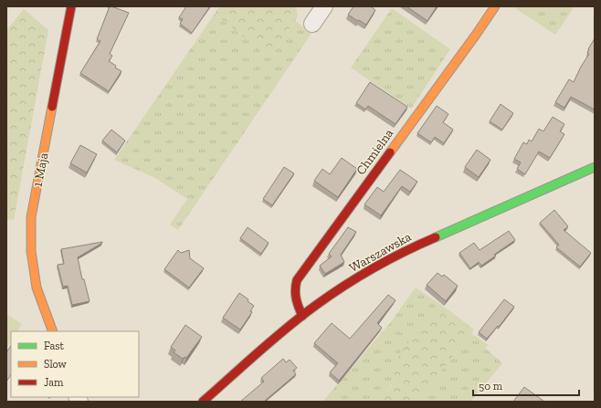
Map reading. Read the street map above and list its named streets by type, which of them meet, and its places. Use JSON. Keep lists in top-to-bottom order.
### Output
{
  "streets": {
    "street": ["Chmielna", "1 Maja", "Warszawska"]
  },
  "crossings": [
    ["Chmielna", "Warszawska"]
  ],
  "legend": ["Fast", "Slow", "Jam"],
  "scale_bar": "50 m"
}
